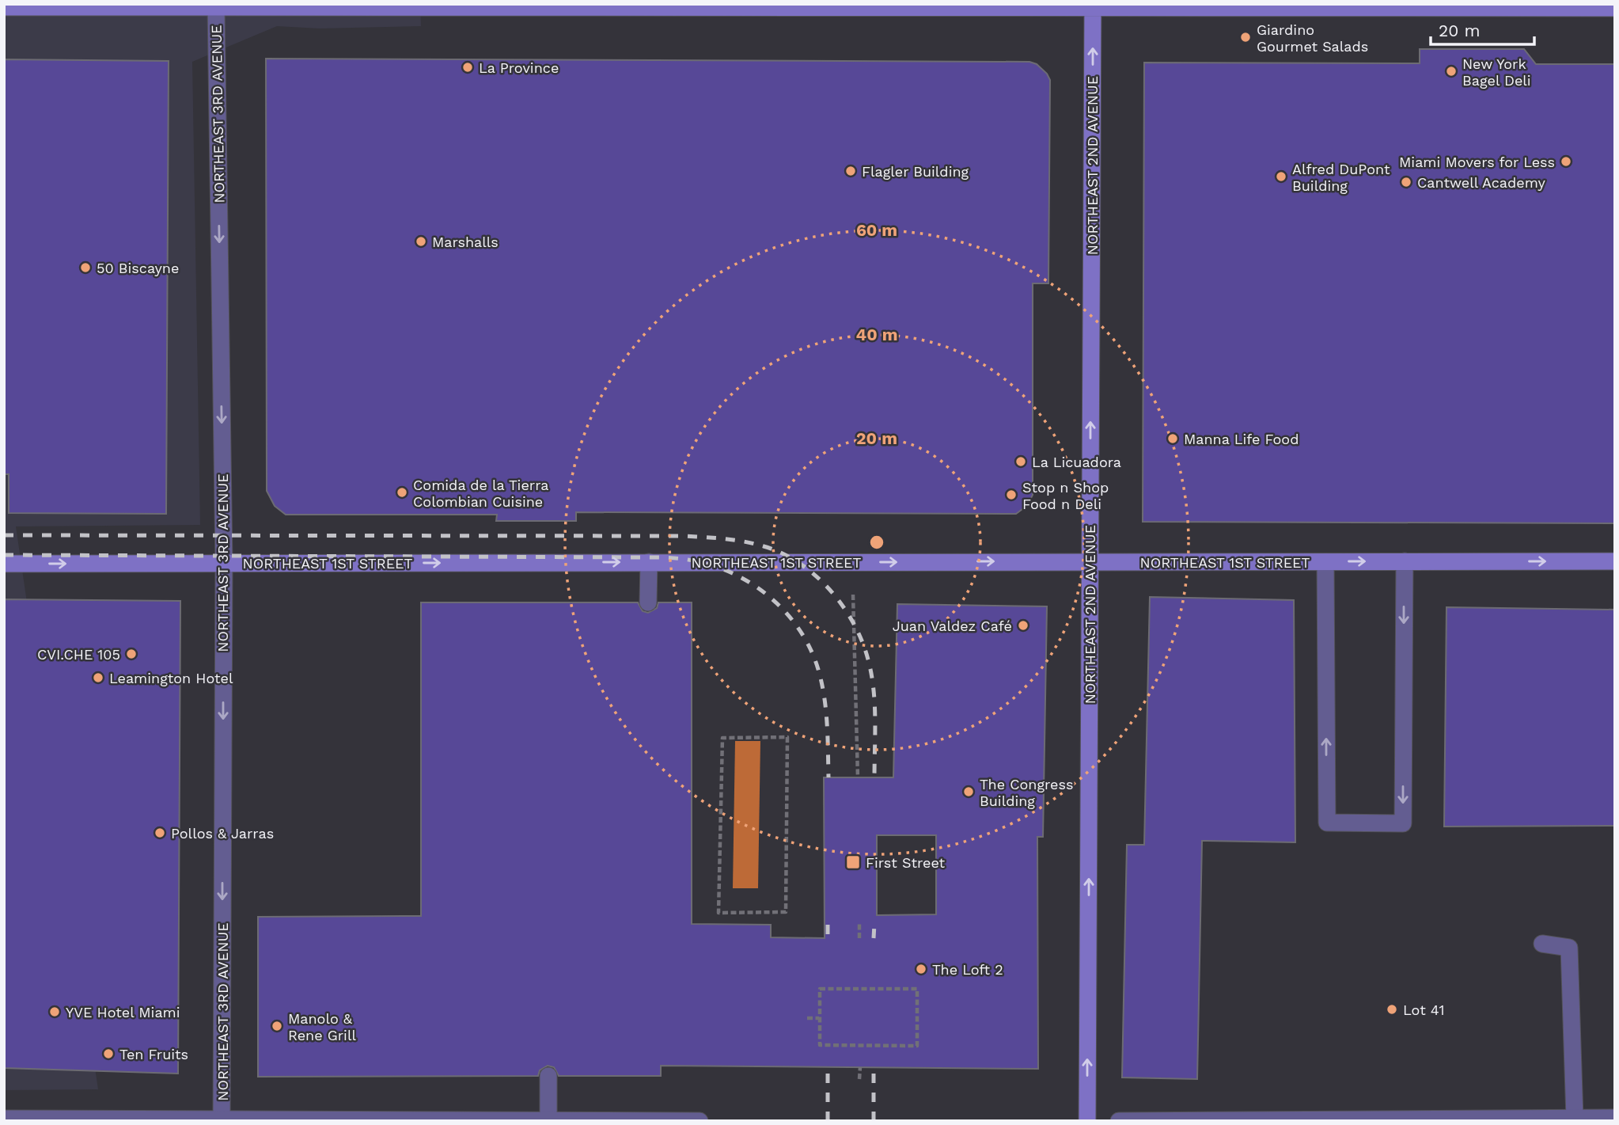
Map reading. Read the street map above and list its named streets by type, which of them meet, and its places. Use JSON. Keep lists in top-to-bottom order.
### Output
{
  "streets": {
    "main road": ["NORTHEAST 2ND AVENUE", "NORTHEAST 1ST STREET"],
    "street": ["NORTHEAST 3RD AVENUE"]
  },
  "crossings": [
    ["NORTHEAST 3RD AVENUE", "NORTHEAST 1ST STREET"],
    ["NORTHEAST 2ND AVENUE", "NORTHEAST 1ST STREET"]
  ],
  "one_way": ["NORTHEAST 3RD AVENUE", "NORTHEAST 2ND AVENUE", "NORTHEAST 1ST STREET"],
  "places": {
    "other": [
      "Giardino Gourmet Salads",
      "La Province",
      "New York Bagel Deli",
      "Miami Movers for Less",
      "Flagler Building",
      "Alfred DuPont Building",
      "Cantwell Academy",
      "Marshalls",
      "50 Biscayne",
      "Manna Life Food",
      "La Licuadora",
      "Comida de la Tierra Colombian Cuisine",
      "Stop n Shop Food n Deli",
      "Juan Valdez Café",
      "CVI.CHE 105",
      "Leamington Hotel",
      "The Congress Building",
      "Pollos & Jarras",
      "The Loft 2",
      "Lot 41",
      "YVE Hotel Miami",
      "Manolo & Rene Grill",
      "Ten Fruits"
    ],
    "transit": ["First Street"]
  },
  "scale_bar": "20 m",
  "rings": ["60 m", "40 m", "20 m"]
}
